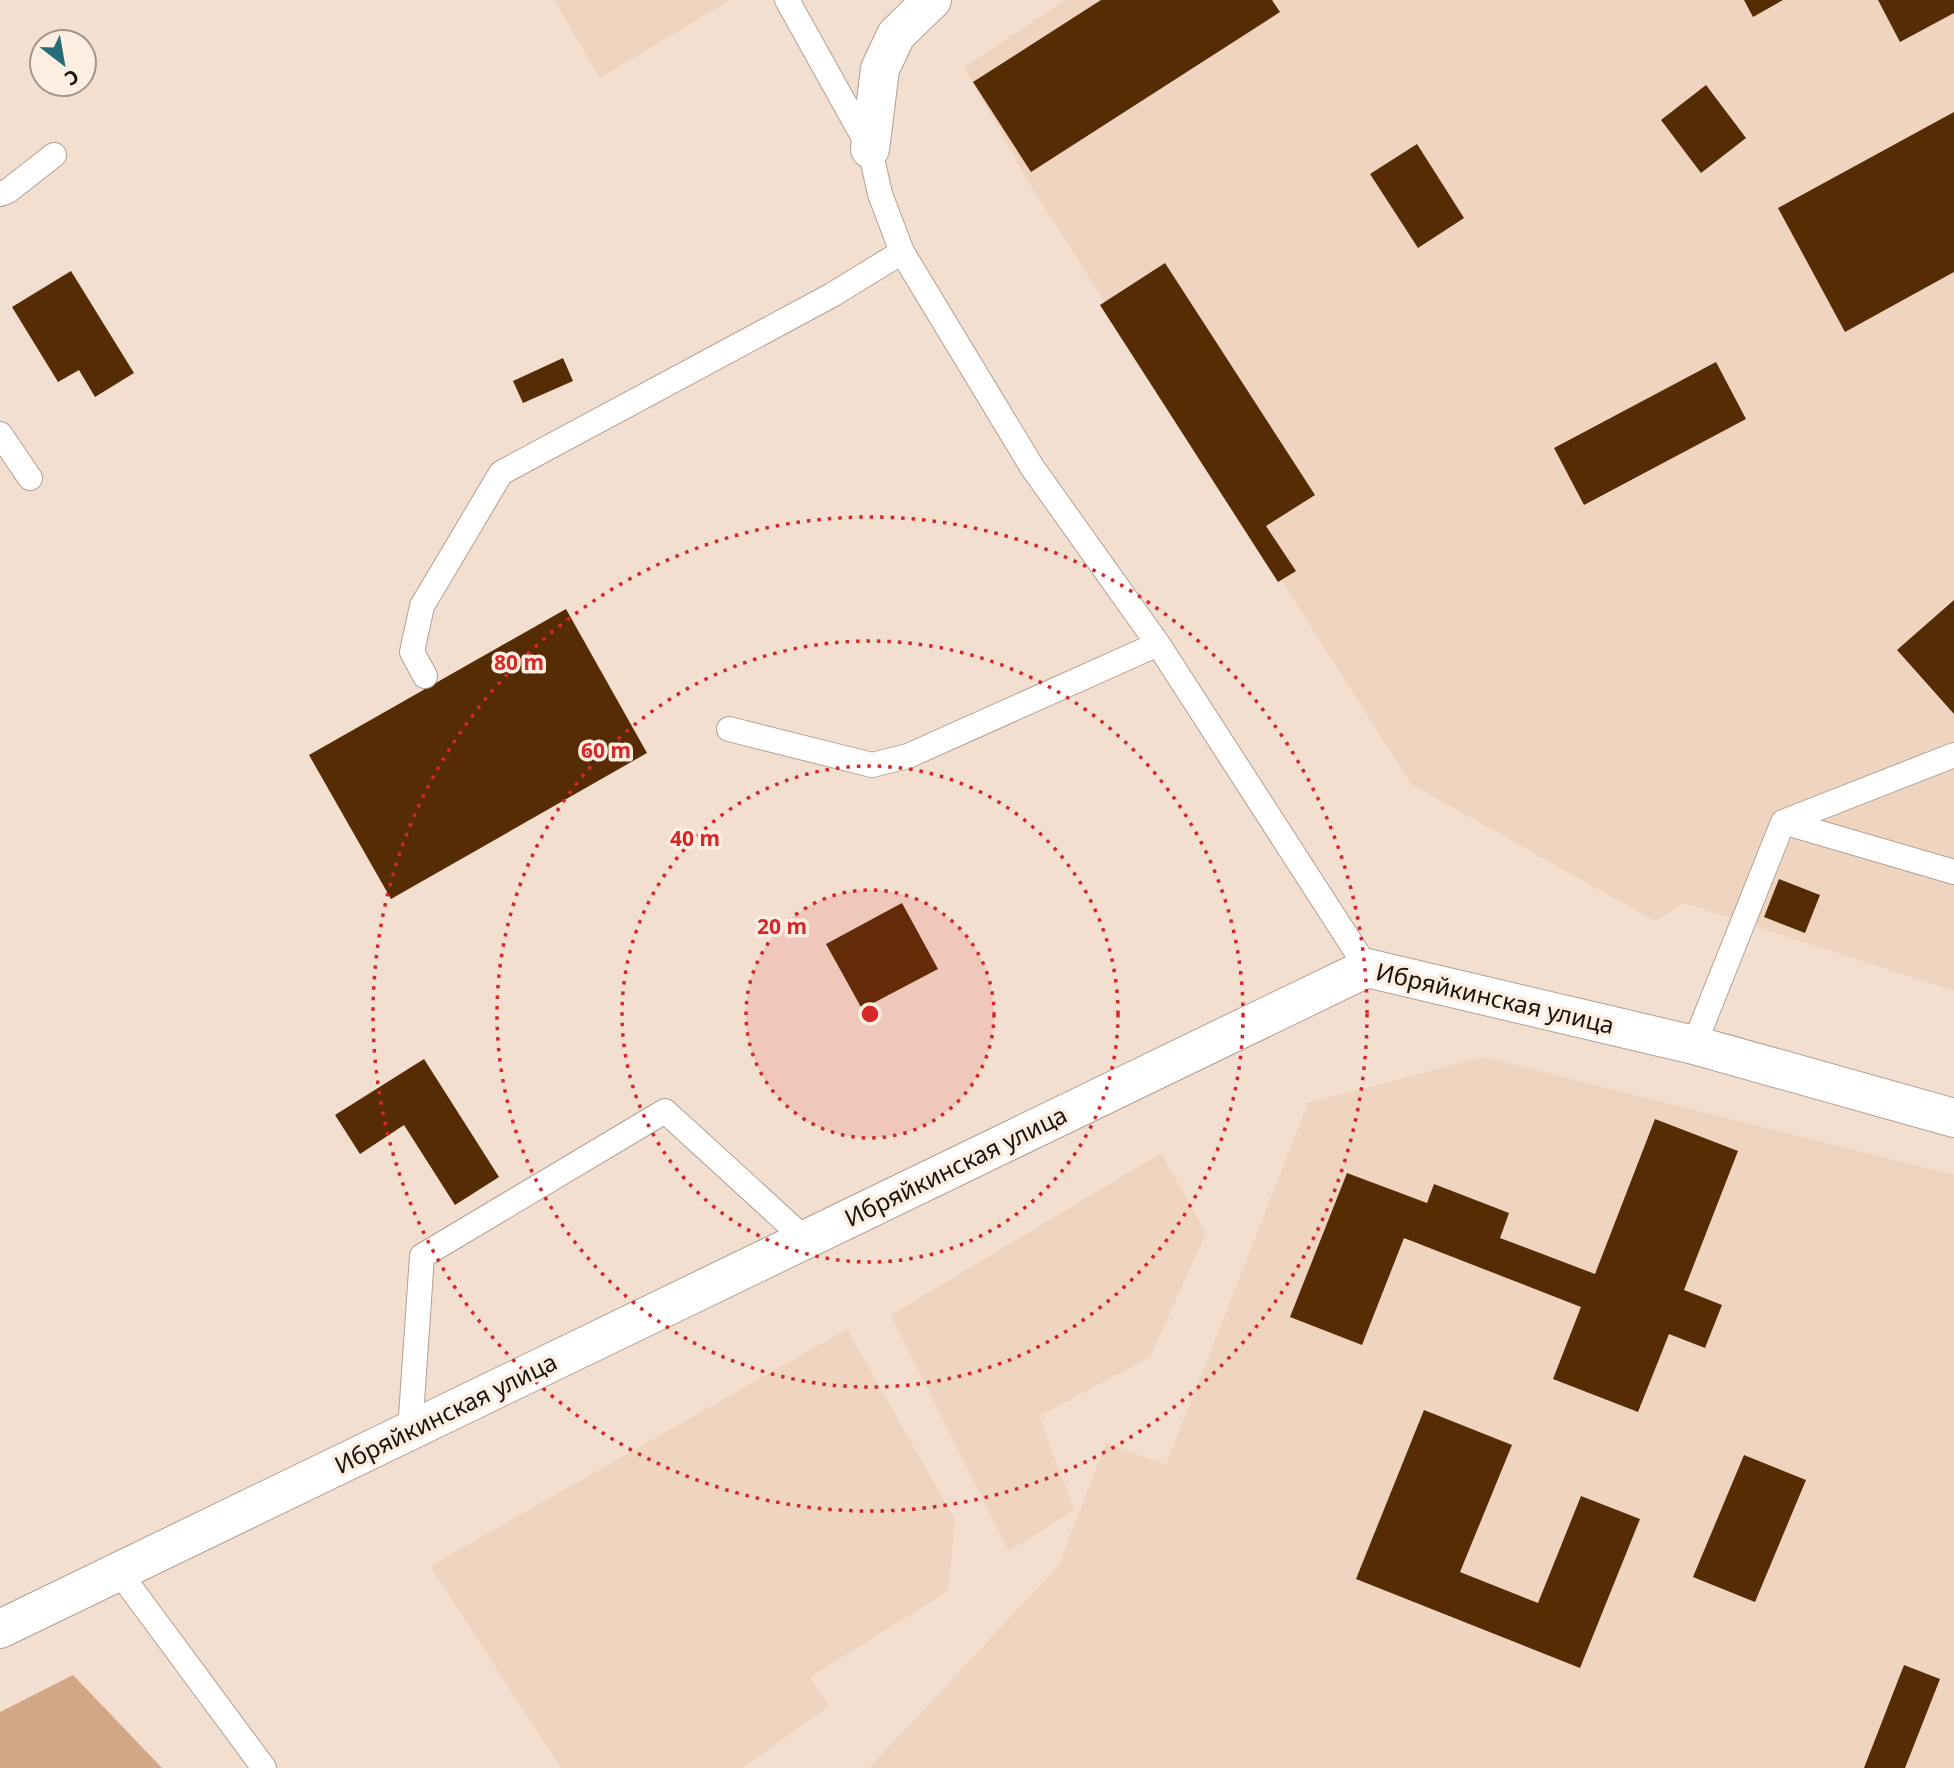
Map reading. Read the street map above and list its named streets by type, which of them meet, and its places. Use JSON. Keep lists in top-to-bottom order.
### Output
{
  "streets": {
    "street": ["Ибряйкинская улица"]
  },
  "north": "bottom right",
  "rings": [
    "80 m",
    "60 m",
    "40 m",
    "20 m"
  ]
}
